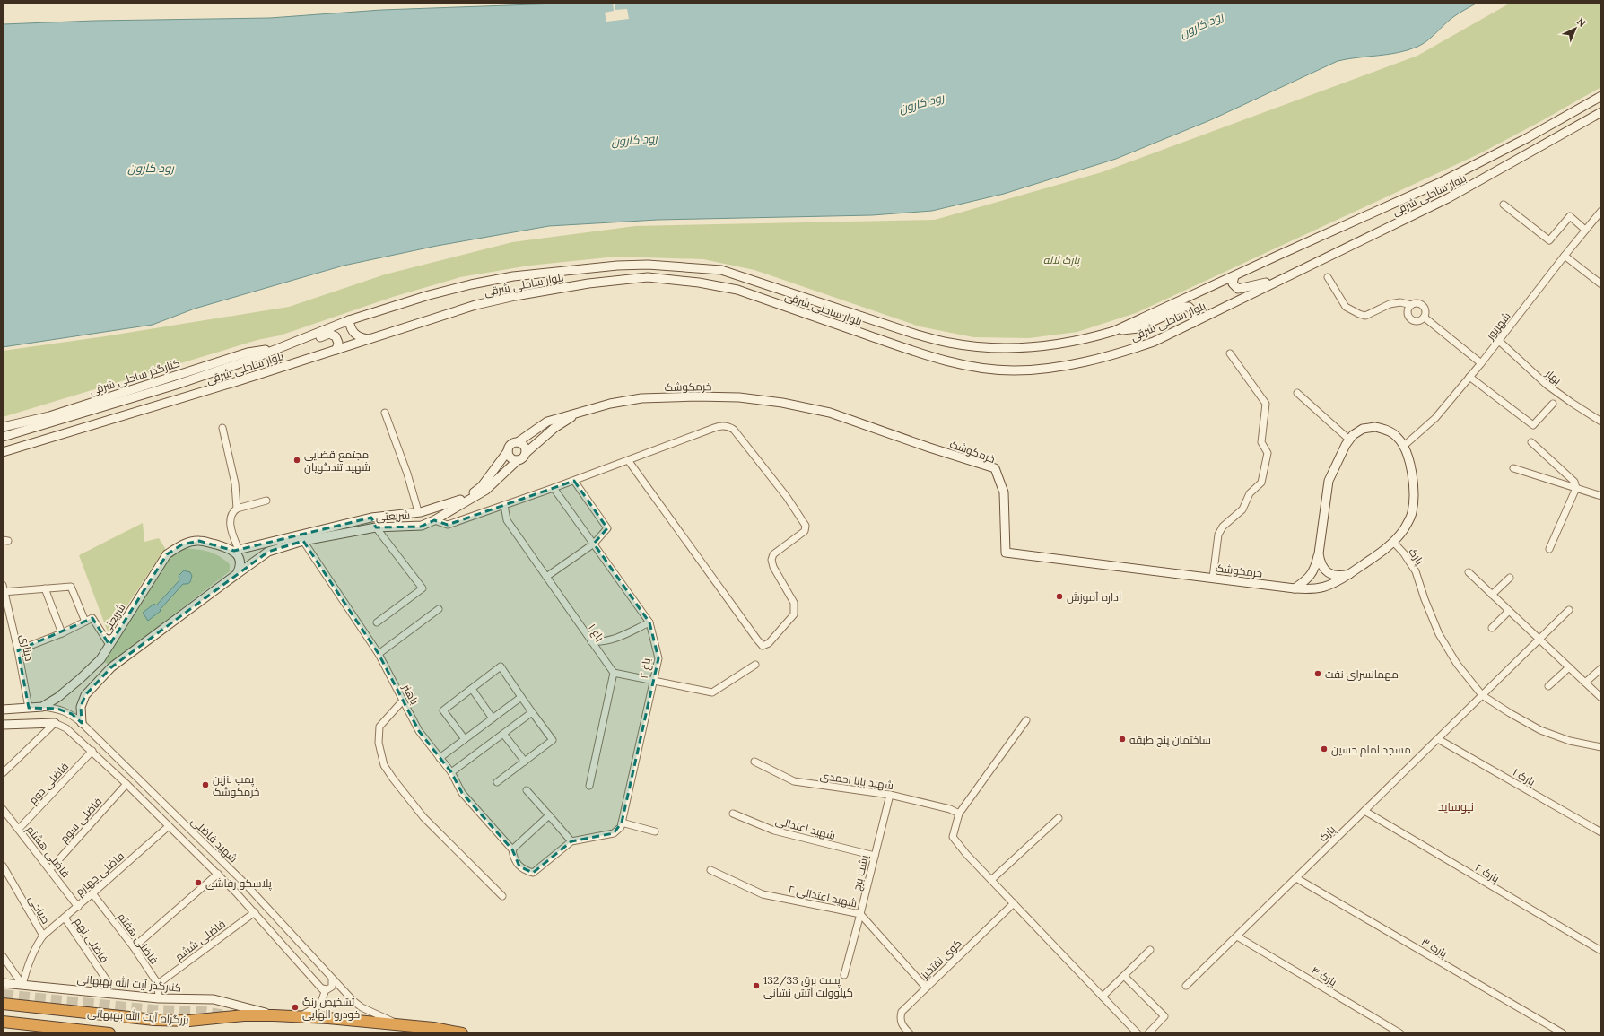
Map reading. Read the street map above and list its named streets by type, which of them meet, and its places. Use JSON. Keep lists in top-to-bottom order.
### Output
{
  "streets": {
    "highway": ["بزرگراه آیت الله بهبهانی"],
    "main road": [
      "بلوار ساحلی شرقی",
      "کنارگذر ساحلی شرقی",
      "خرمکوشک",
      "شریعتی",
      "کنارگذر آیت الله بهبهانی"
    ],
    "street": [
      "شهریور",
      "بهار",
      "پارک",
      "باغ ۱",
      "دیناری",
      "باغ ۲",
      "باهنر",
      "پارک ۱",
      "شهید بابا احمدی",
      "فاضلی دوم",
      "فاضلی سوم",
      "شهید اعتدالی",
      "شهید فاضلی",
      "فاضلی هشتم",
      "پشت برج",
      "پارک ۲",
      "فاضلی چهارم",
      "شهید اعتدالی ۲",
      "صباحی",
      "فاضلی هفتم",
      "فاضلی نهم",
      "فاضلی ششم",
      "پارک ۳",
      "کوی نفتخیز",
      "پارک ۴"
    ]
  },
  "crossings": [
    ["بلوار ساحلی شرقی", "کنارگذر ساحلی شرقی"],
    ["شهریور", "بهار"],
    ["شهریور", "خرمکوشک"],
    ["خرمکوشک", "پارک"],
    ["شریعتی", "دیناری"],
    ["شریعتی", "باهنر"],
    ["شریعتی", "شهید فاضلی"],
    ["پارک", "پارک ۱"],
    ["پارک", "پارک ۲"],
    ["پارک", "پارک ۳"],
    ["پارک", "پارک ۴"],
    ["شهید بابا احمدی", "پشت برج"],
    ["فاضلی دوم", "شهید فاضلی"],
    ["فاضلی دوم", "فاضلی هشتم"],
    ["فاضلی سوم", "شهید فاضلی"],
    ["فاضلی سوم", "فاضلی هشتم"],
    ["شهید اعتدالی", "پشت برج"],
    ["شهید فاضلی", "فاضلی چهارم"],
    ["شهید فاضلی", "فاضلی ششم"],
    ["شهید فاضلی", "بزرگراه آیت الله بهبهانی"],
    ["فاضلی هشتم", "فاضلی چهارم"],
    ["پشت برج", "شهید اعتدالی ۲"],
    ["فاضلی چهارم", "صباحی"],
    ["فاضلی چهارم", "فاضلی هفتم"],
    ["فاضلی چهارم", "فاضلی نهم"],
    ["شهید اعتدالی ۲", "کوی نفتخیز"],
    ["صباحی", "کنارگذر آیت الله بهبهانی"],
    ["فاضلی هفتم", "فاضلی ششم"],
    ["فاضلی هفتم", "کنارگذر آیت الله بهبهانی"],
    ["فاضلی نهم", "کنارگذر آیت الله بهبهانی"],
    ["کنارگذر آیت الله بهبهانی", "بزرگراه آیت الله بهبهانی"]
  ],
  "districts": ["نیوساید"],
  "water": ["رود کارون"],
  "parks": ["پارک لاله"],
  "places": [
    "مجتمع قضایی شهید تندگویان",
    "اداره آموزش",
    "مهمانسرای نفت",
    "ساختمان پنج طبقه",
    "مسجد امام حسین",
    "پمپ بنزین خرمکوشک",
    "پلاسکو رفاشی",
    "پست برق 132/33 کیلوولت آتش نشانی",
    "تشخیص رنگ خودرو الهایی"
  ],
  "north": "top right"
}
